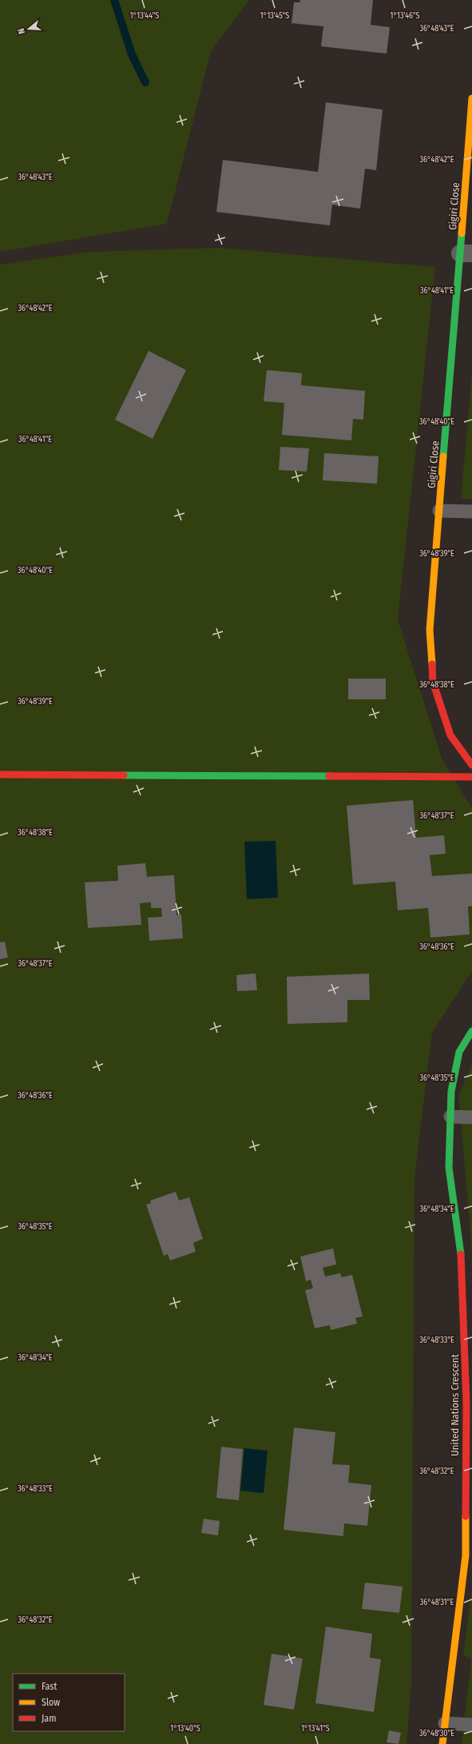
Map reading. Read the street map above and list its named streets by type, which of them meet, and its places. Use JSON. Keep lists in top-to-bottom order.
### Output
{
  "streets": {
    "street": ["Gigiri Close", "United Nations Crescent"]
  },
  "legend": ["Fast", "Slow", "Jam"],
  "north": "left",
  "coordinates": [
    "1°13'44\"S",
    "1°13'45\"S",
    "1°13'46\"S",
    "36°48'43\"E",
    "36°48'42\"E",
    "36°48'41\"E",
    "36°48'40\"E",
    "36°48'39\"E",
    "36°48'38\"E",
    "36°48'37\"E",
    "36°48'36\"E",
    "36°48'35\"E",
    "36°48'34\"E",
    "36°48'33\"E",
    "36°48'32\"E",
    "36°48'31\"E",
    "1°13'40\"S",
    "1°13'41\"S",
    "36°48'30\"E"
  ]
}
